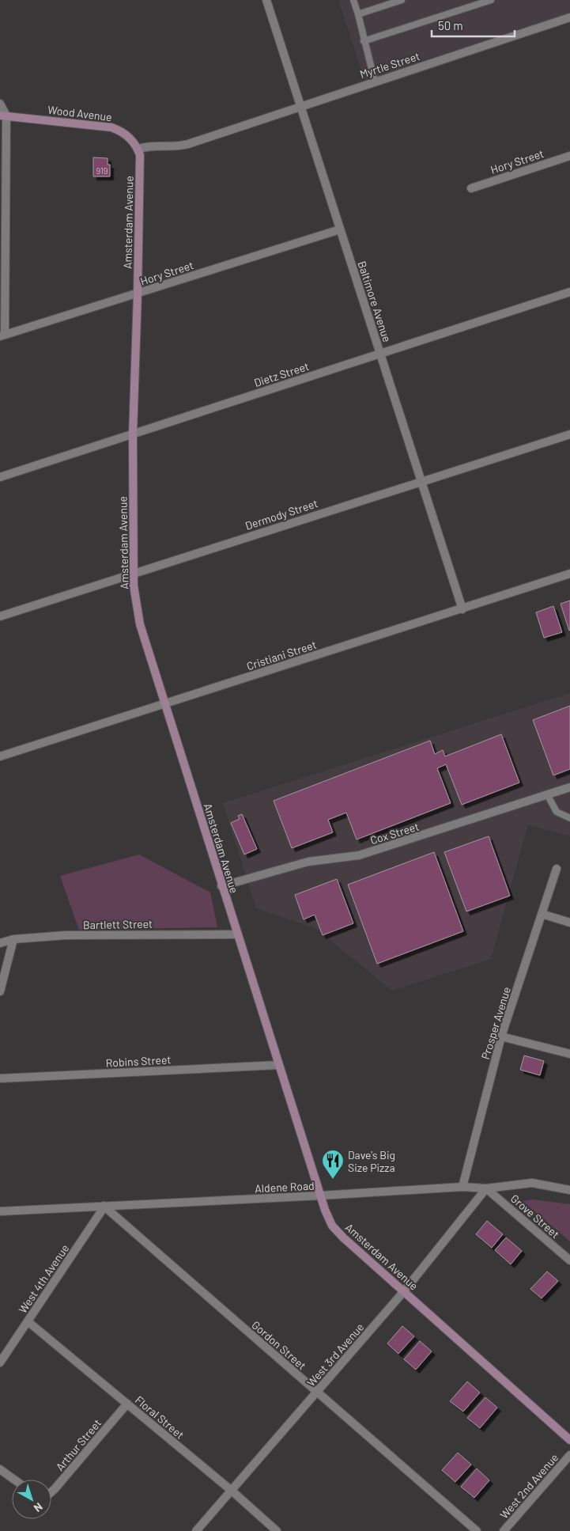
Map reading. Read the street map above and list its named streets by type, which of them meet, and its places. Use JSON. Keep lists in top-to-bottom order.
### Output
{
  "streets": {
    "main road": ["Wood Avenue", "Amsterdam Avenue"],
    "street": [
      "Myrtle Street",
      "Hory Street",
      "Baltimore Avenue",
      "Dietz Street",
      "Dermody Street",
      "Cristiani Street",
      "Cox Street",
      "Bartlett Street",
      "Prosper Avenue",
      "Robins Street",
      "Aldene Road",
      "Grove Street",
      "West 4th Avenue",
      "Gordon Street",
      "West 3rd Avenue",
      "Floral Street",
      "Arthur Street",
      "West 2nd Avenue"
    ]
  },
  "crossings": [
    ["Myrtle Street", "Wood Avenue"],
    ["Myrtle Street", "Amsterdam Avenue"],
    ["Myrtle Street", "Baltimore Avenue"],
    ["Wood Avenue", "Amsterdam Avenue"],
    ["Hory Street", "Amsterdam Avenue"],
    ["Hory Street", "Baltimore Avenue"],
    ["Amsterdam Avenue", "Dietz Street"],
    ["Amsterdam Avenue", "Dermody Street"],
    ["Amsterdam Avenue", "Cristiani Street"],
    ["Amsterdam Avenue", "Cox Street"],
    ["Amsterdam Avenue", "Bartlett Street"],
    ["Amsterdam Avenue", "Robins Street"],
    ["Amsterdam Avenue", "Aldene Road"],
    ["Amsterdam Avenue", "West 3rd Avenue"],
    ["Baltimore Avenue", "Dietz Street"],
    ["Baltimore Avenue", "Dermody Street"],
    ["Baltimore Avenue", "Cristiani Street"],
    ["Prosper Avenue", "Aldene Road"],
    ["Aldene Road", "Grove Street"],
    ["Aldene Road", "West 4th Avenue"],
    ["Aldene Road", "Gordon Street"],
    ["Aldene Road", "West 3rd Avenue"],
    ["Grove Street", "West 3rd Avenue"],
    ["West 4th Avenue", "Gordon Street"],
    ["West 4th Avenue", "Floral Street"],
    ["Gordon Street", "West 3rd Avenue"],
    ["West 3rd Avenue", "Floral Street"],
    ["Floral Street", "Arthur Street"]
  ],
  "places": {
    "restaurant": ["Dave's Big Size Pizza"]
  },
  "house_numbers": ["919"],
  "scale_bar": "50 m",
  "north": "bottom right"
}
